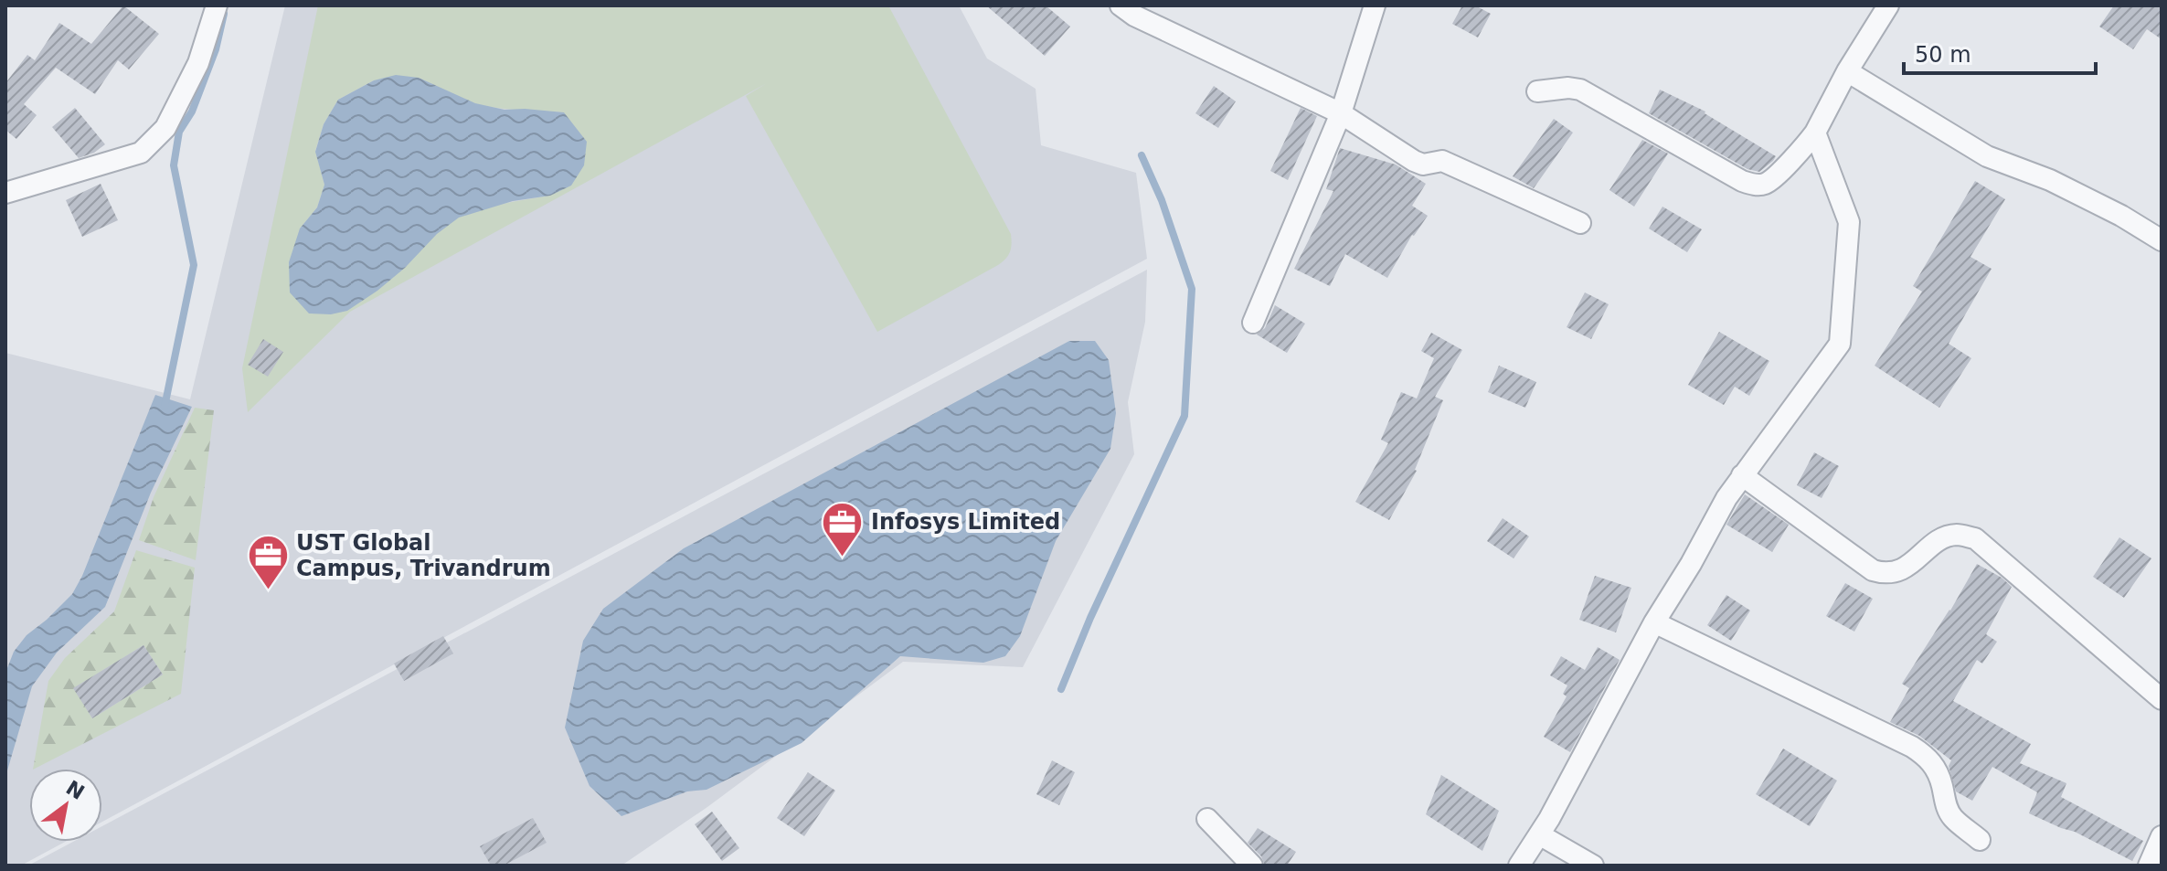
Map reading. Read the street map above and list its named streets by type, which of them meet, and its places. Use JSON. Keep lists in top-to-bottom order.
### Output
{
  "places": {
    "office": ["Infosys Limited", "UST Global Campus, Trivandrum"]
  },
  "scale_bar": "50 m",
  "north": "top right"
}
